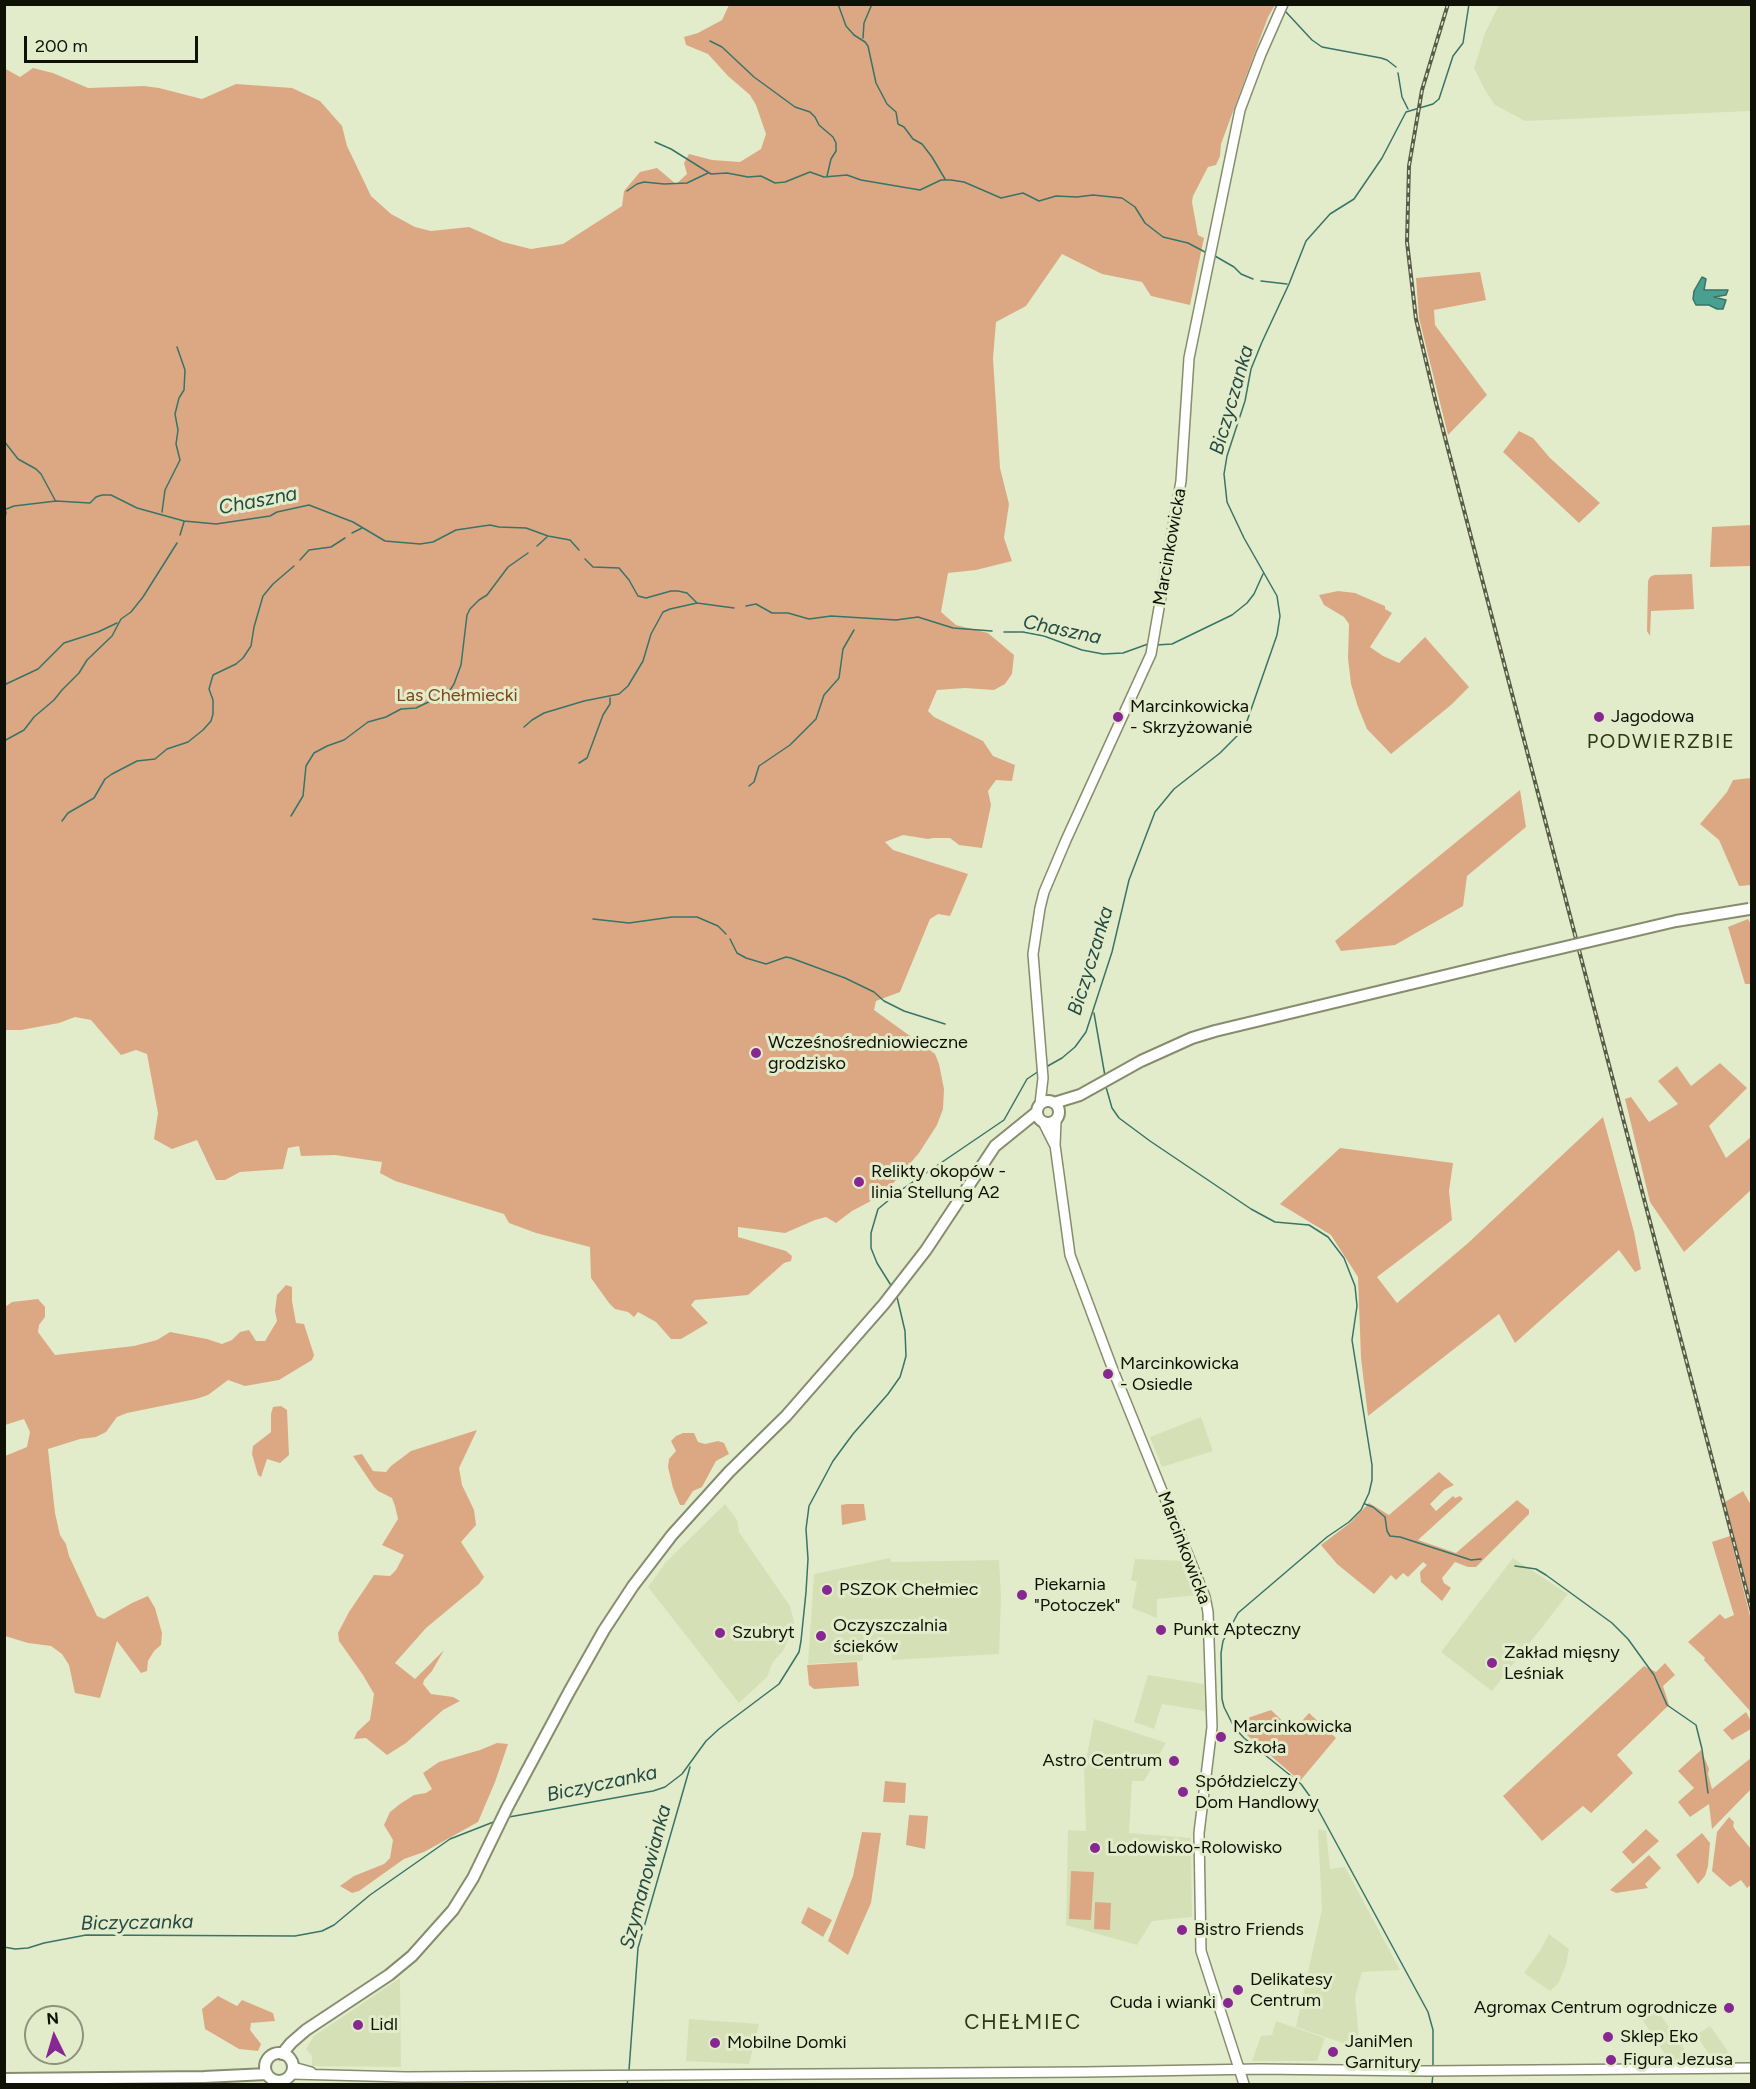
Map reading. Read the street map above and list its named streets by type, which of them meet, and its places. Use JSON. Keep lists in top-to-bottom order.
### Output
{
  "streets": {
    "street": ["Marcinkowicka"]
  },
  "districts": ["PODWIERZBIE", "CHEŁMIEC"],
  "water": ["Biczyczanka", "Chaszna", "Szymanowianka"],
  "parks": ["Las Chełmiecki"],
  "places": [
    "Marcinkowicka - Skrzyżowanie",
    "Jagodowa",
    "Wcześnośredniowieczne grodzisko",
    "Relikty okopów - linia Stellung A2",
    "Marcinkowicka - Osiedle",
    "PSZOK Chełmiec",
    "Piekarnia \"Potoczek\"",
    "Punkt Apteczny",
    "Szubryt",
    "Oczyszczalnia ścieków",
    "Zakład mięsny Leśniak",
    "Marcinkowicka Szkoła",
    "Astro Centrum",
    "Spółdzielczy Dom Handlowy",
    "Lodowisko-Rolowisko",
    "Bistro Friends",
    "Delikatesy Centrum",
    "Cuda i wianki",
    "Agromax Centrum ogrodnicze",
    "Lidl",
    "Sklep Eko",
    "Mobilne Domki",
    "JaniMen Garnitury",
    "Figura Jezusa"
  ],
  "scale_bar": "200 m",
  "north": "top"
}
